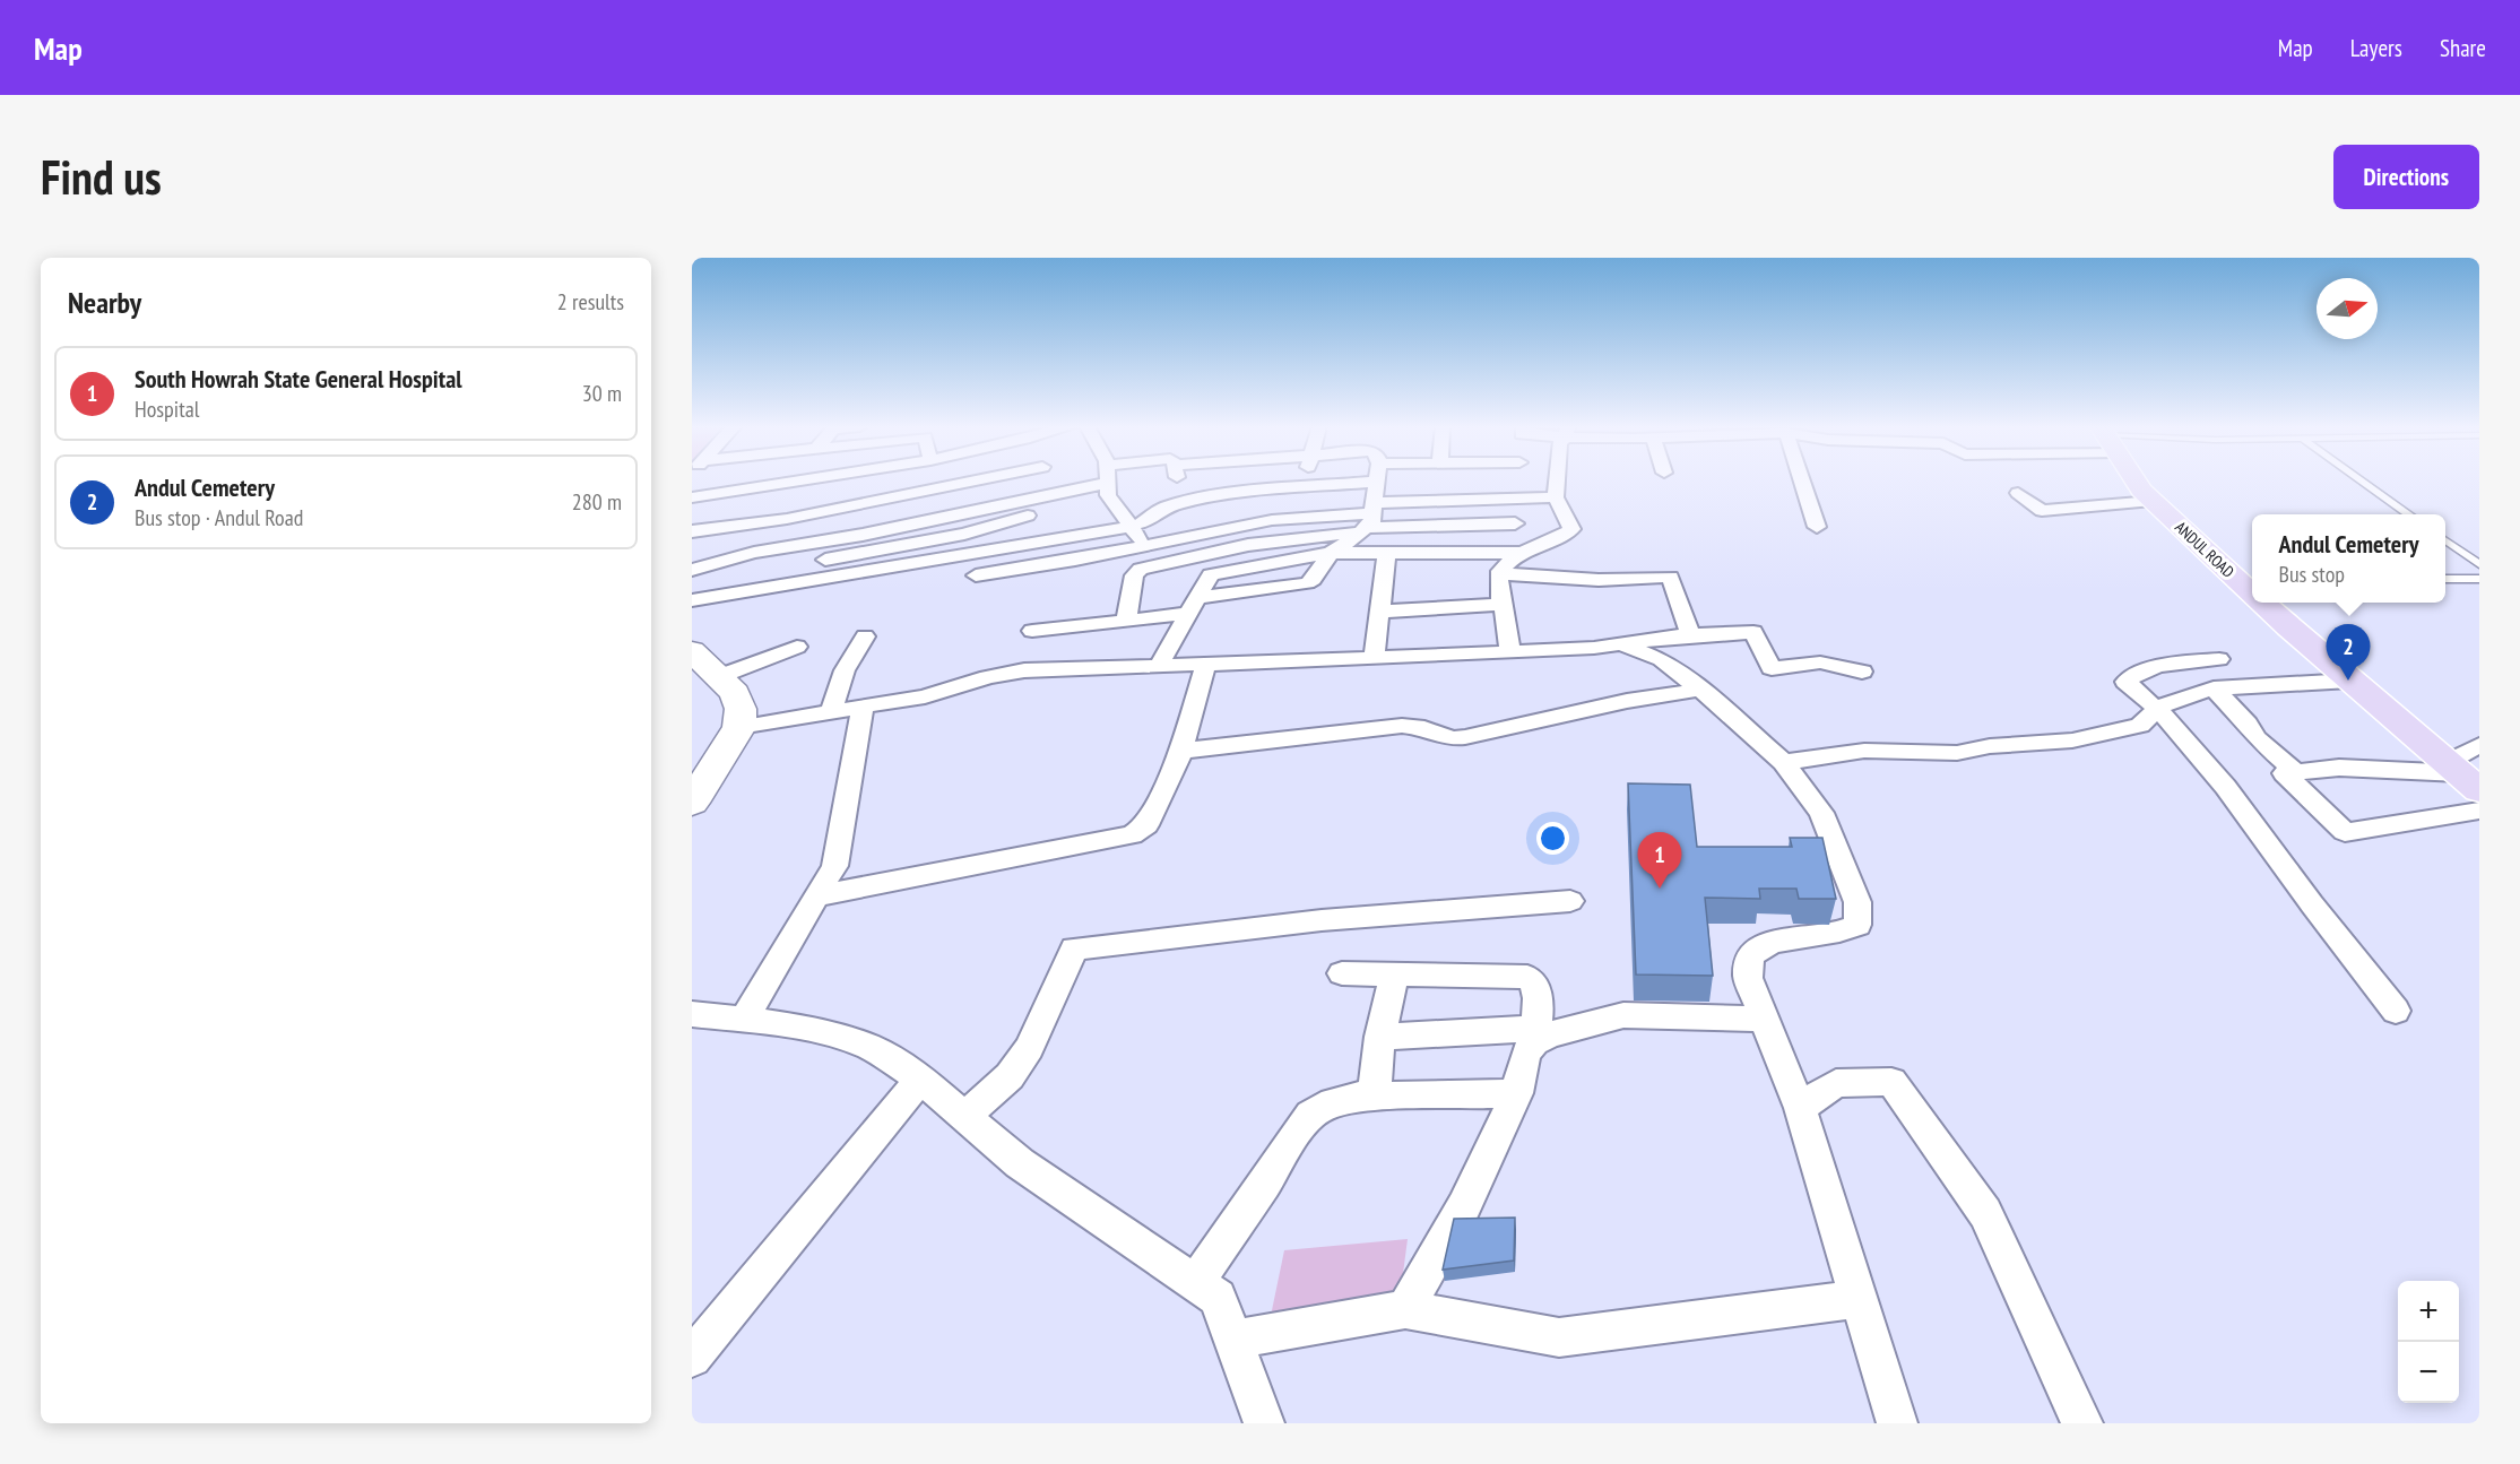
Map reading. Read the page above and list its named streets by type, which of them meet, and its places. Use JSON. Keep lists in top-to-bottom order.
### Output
{
  "streets": {
    "main road": ["ANDUL ROAD"]
  },
  "north": "right",
  "page": {
    "header": "Map",
    "nav": ["Map", "Layers", "Share"],
    "buttons": "Directions",
    "title": "Find us",
    "heading": ["Nearby", "2 results"],
    "list": [
      {
        "mark": "1",
        "name": "South Howrah State General Hospital",
        "note": "Hospital",
        "value": "30 m"
      },
      {
        "mark": "2",
        "name": "Andul Cemetery",
        "note": "Bus stop · Andul Road",
        "value": "280 m"
      }
    ],
    "popup": ["Andul Cemetery", "Bus stop"],
    "pins": ["2", "1"],
    "map_buttons": ["+", "−"]
  }
}
